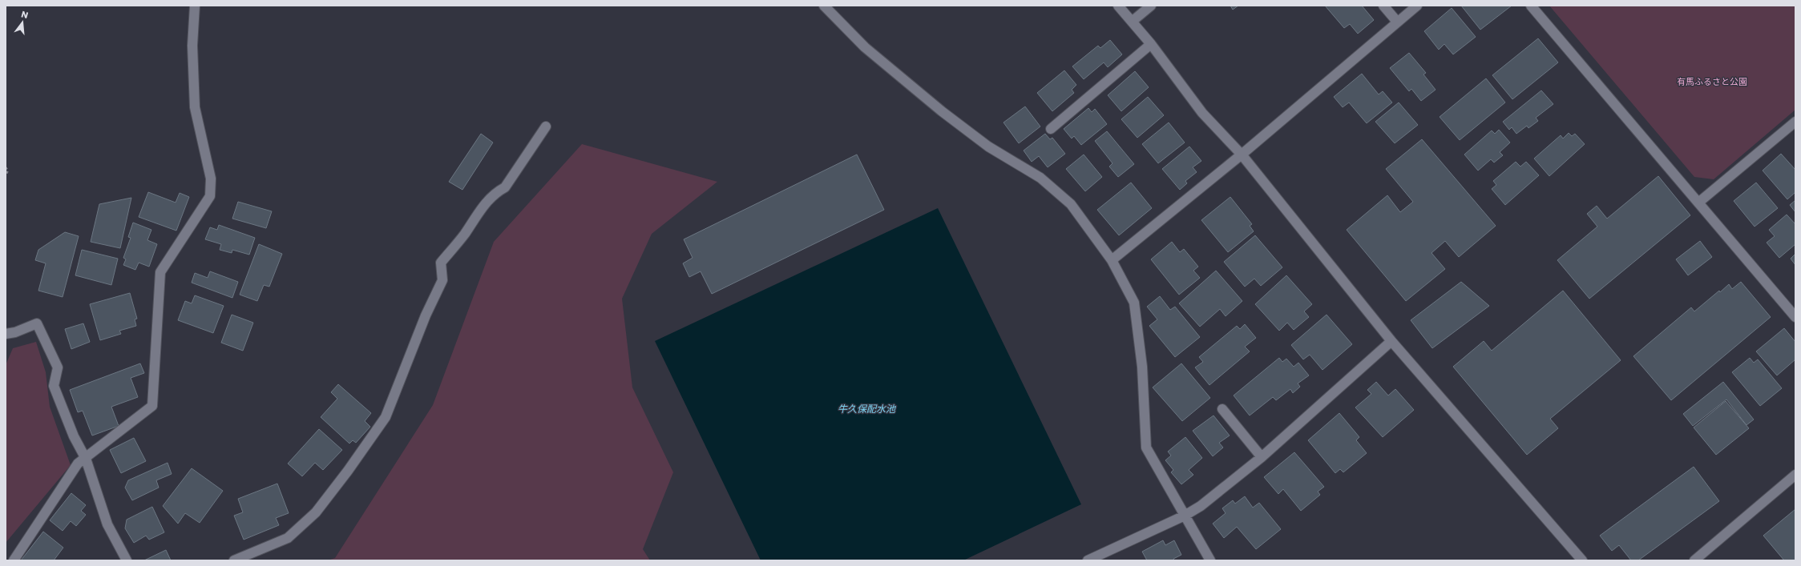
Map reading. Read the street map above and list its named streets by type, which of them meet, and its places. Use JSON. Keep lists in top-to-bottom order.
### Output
{
  "water": ["牛久保配水池"],
  "parks": ["有馬ふるさと公園"],
  "north": "top"
}
